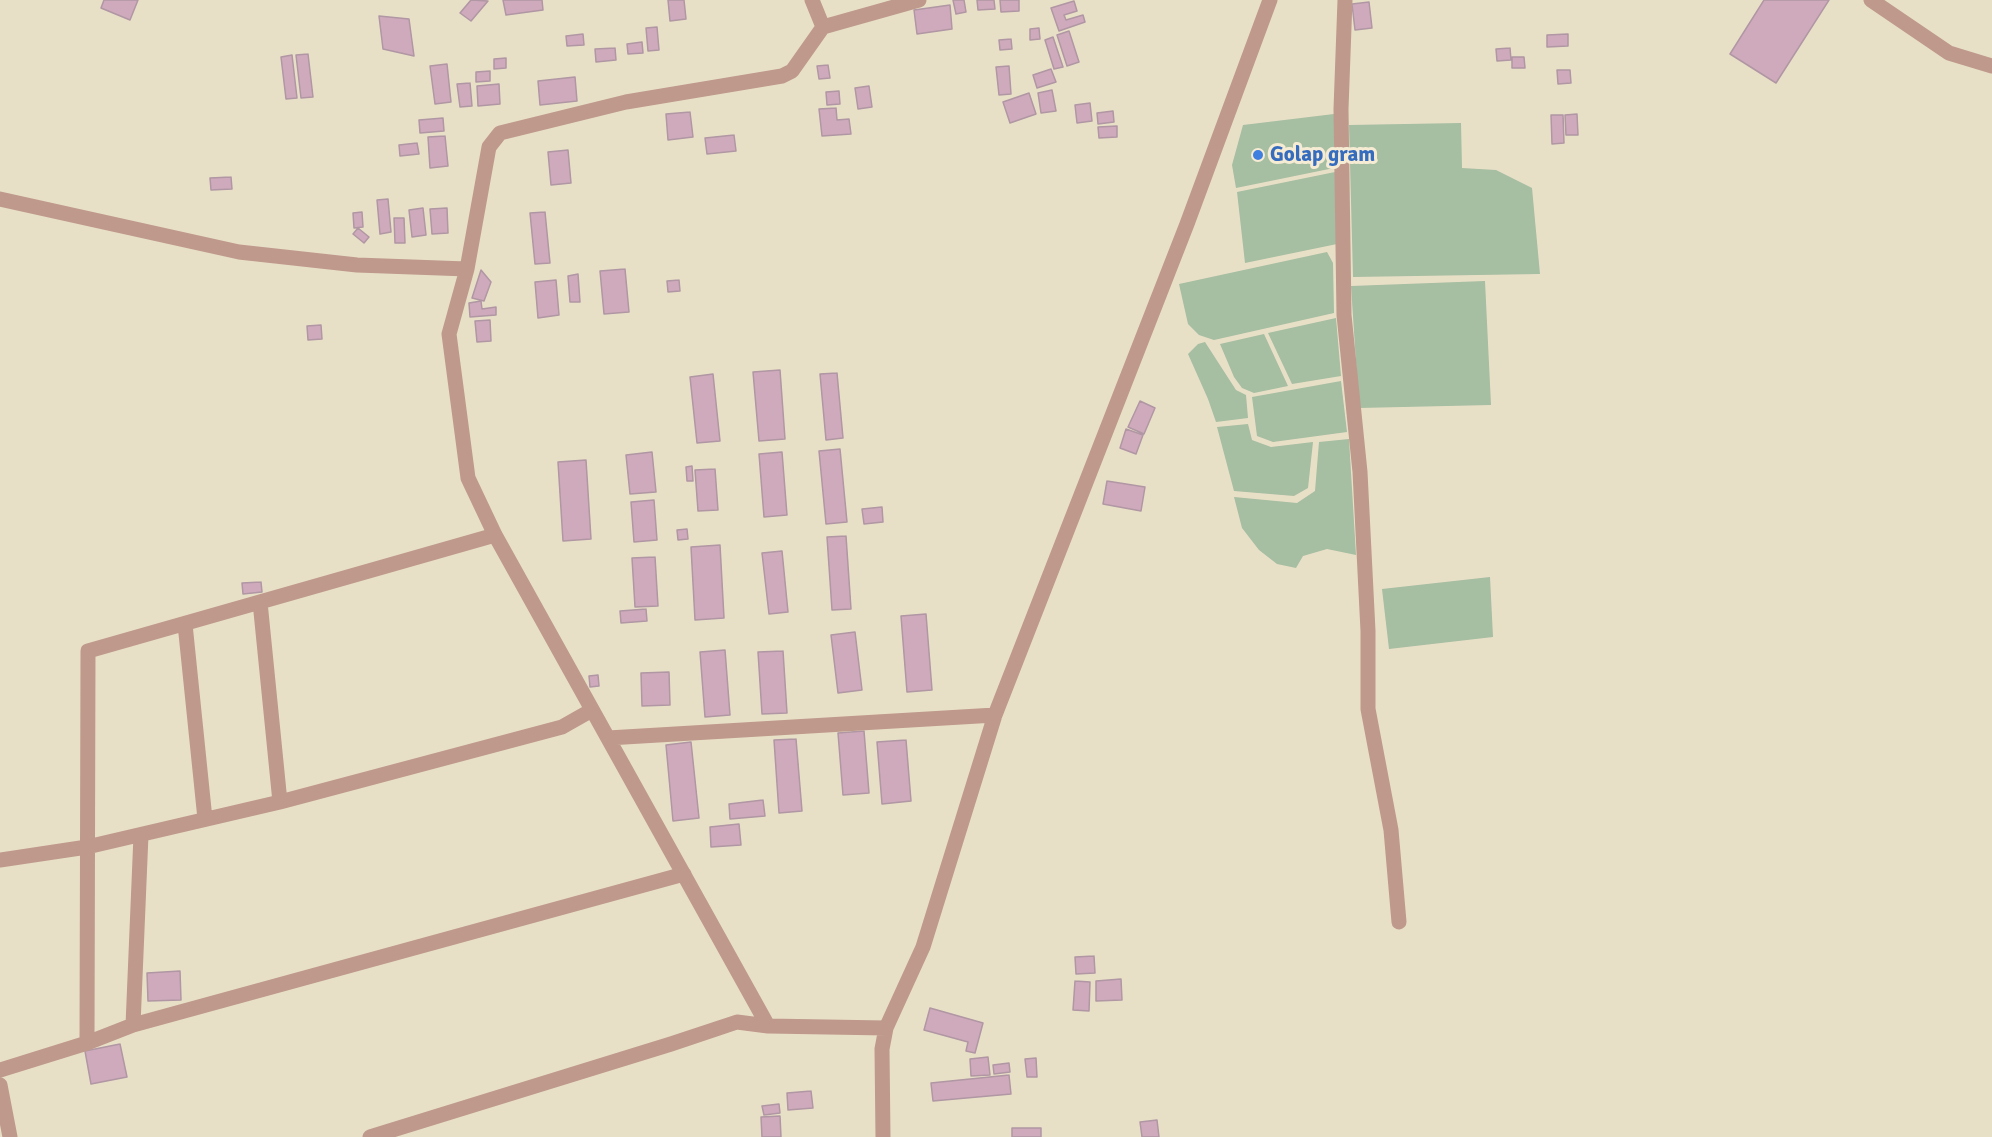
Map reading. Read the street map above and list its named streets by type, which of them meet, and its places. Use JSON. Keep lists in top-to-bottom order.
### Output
{
  "places": ["Golap gram"]
}
